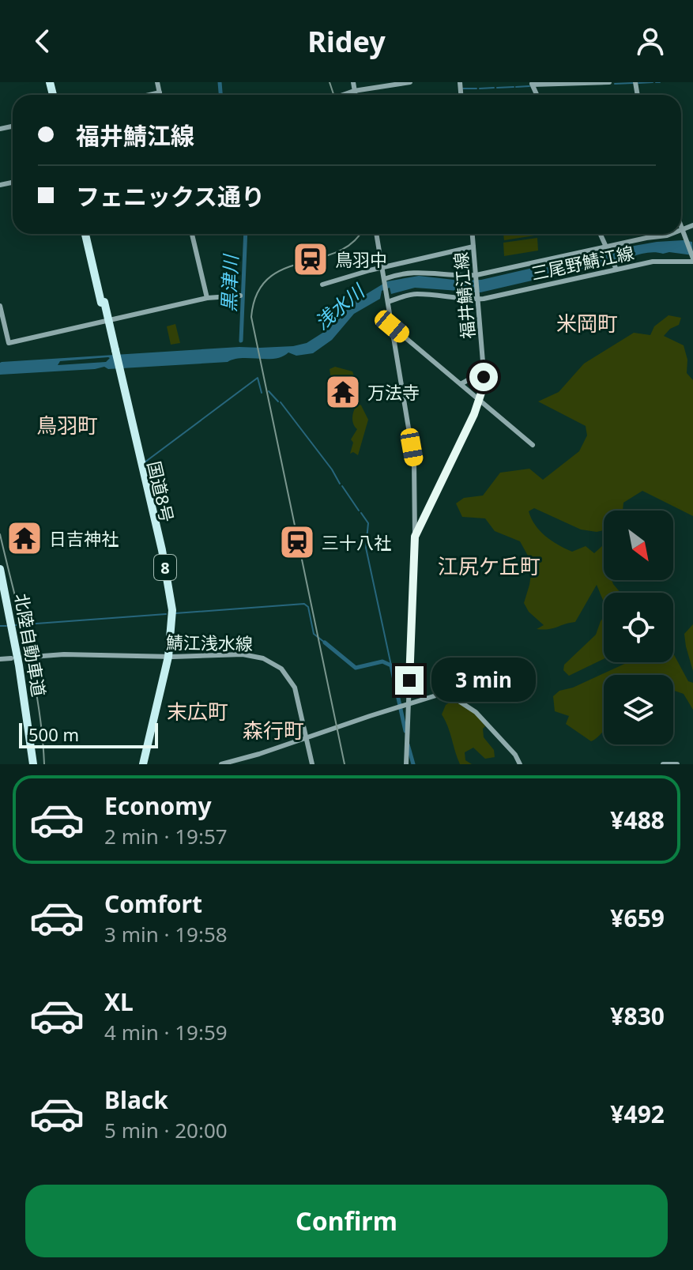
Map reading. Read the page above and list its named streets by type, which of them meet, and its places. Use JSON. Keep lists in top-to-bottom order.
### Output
{
  "streets": {
    "highway": ["国道8号", "8", "北陸自動車道"],
    "street": ["三尾野鯖江線", "福井鯖江線", "鯖江浅水線"]
  },
  "crossings": [
    ["三尾野鯖江線", "福井鯖江線"],
    ["国道8号", "鯖江浅水線"]
  ],
  "districts": [
    "米岡町",
    "鳥羽町",
    "江尻ケ丘町",
    "末広町",
    "森行町"
  ],
  "water": ["黒津川", "浅水川"],
  "places": {
    "station": ["鳥羽中", "三十八社"],
    "temple": ["万法寺", "日吉神社"]
  },
  "scale_bar": "500 m",
  "north": "bottom right",
  "page": {
    "header": "Ridey",
    "banner": ["福井鯖江線", "フェニックス通り"],
    "bubble": "3 min",
    "scale": "500 m",
    "list": [
      {
        "name": "Economy",
        "note": "2 min · 19:57",
        "value": "¥488"
      },
      {
        "name": "Comfort",
        "note": "3 min · 19:58",
        "value": "¥659"
      },
      {
        "name": "XL",
        "note": "4 min · 19:59",
        "value": "¥830"
      },
      {
        "name": "Black",
        "note": "5 min · 20:00",
        "value": "¥492"
      }
    ],
    "buttons": "Confirm"
  }
}
